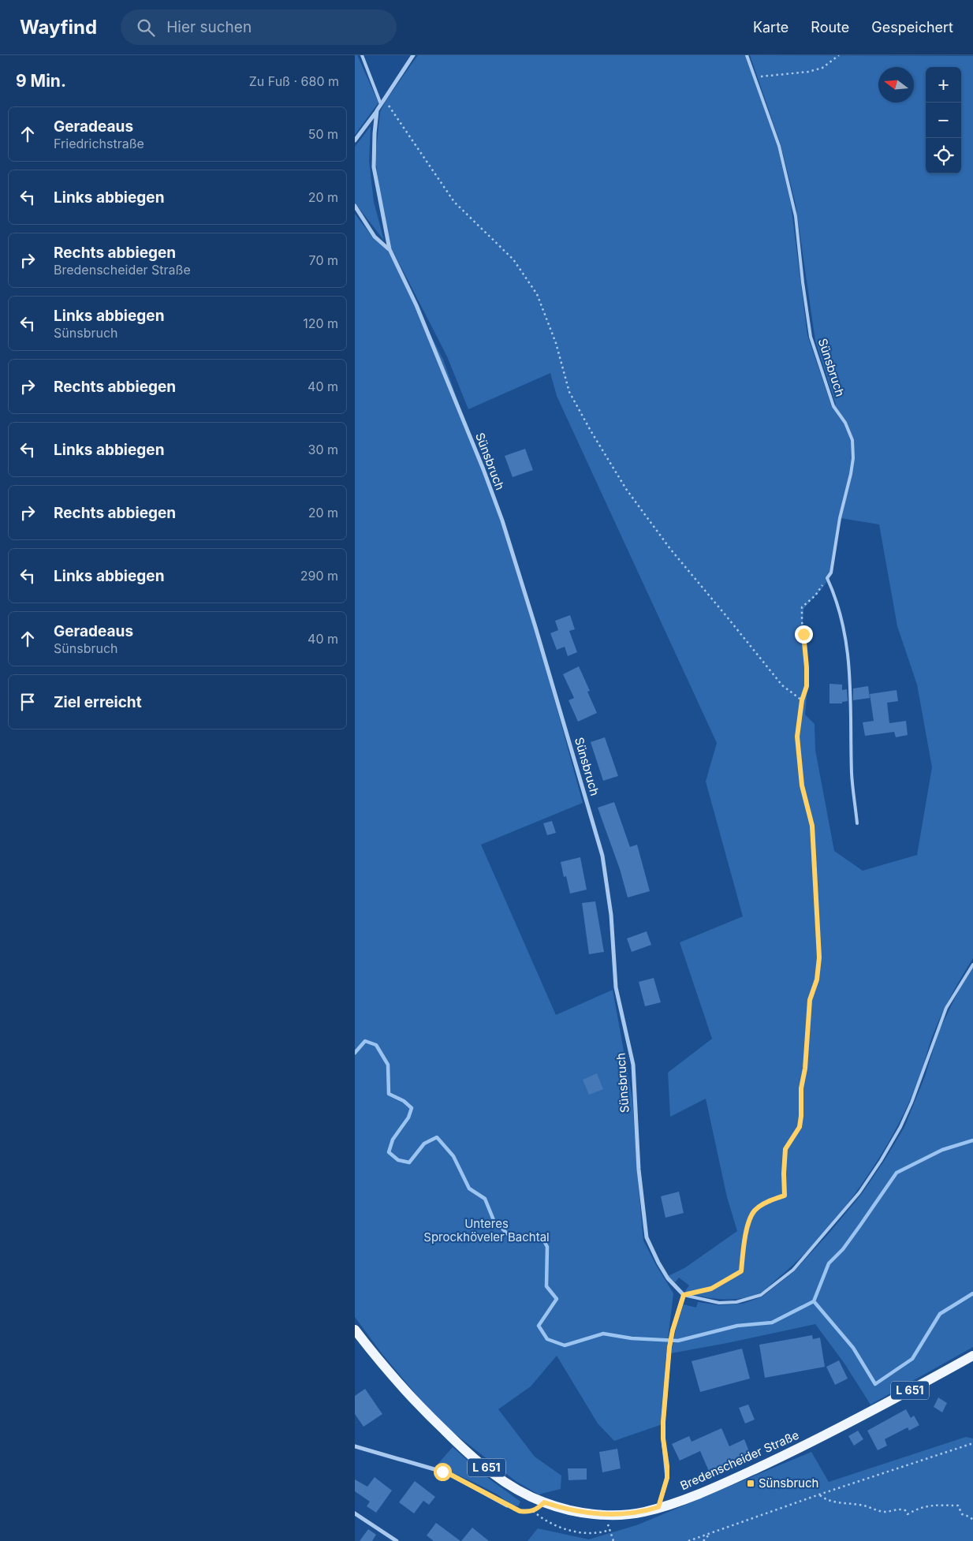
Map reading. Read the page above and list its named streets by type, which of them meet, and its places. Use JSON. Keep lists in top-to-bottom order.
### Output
{
  "streets": {
    "main road": ["L 651", "Bredenscheider Straße"],
    "street": ["Sünsbruch"]
  },
  "parks": ["Unteres Sprockhöveler Bachtal"],
  "places": {
    "transit": ["Sünsbruch"]
  },
  "north": "left",
  "page": {
    "header": "Wayfind",
    "search": "Hier suchen",
    "nav": ["Karte", "Route", "Gespeichert"],
    "heading": ["9 Min.", "Zu Fuß · 680 m"],
    "map_buttons": ["+", "−"],
    "list": [
      ["Geradeaus", "Friedrichstraße", "50 m"],
      ["Links abbiegen", "20 m"],
      ["Rechts abbiegen", "Bredenscheider Straße", "70 m"],
      ["Links abbiegen", "Sünsbruch", "120 m"],
      ["Rechts abbiegen", "40 m"],
      ["Links abbiegen", "30 m"],
      ["Rechts abbiegen", "20 m"],
      ["Links abbiegen", "290 m"],
      ["Geradeaus", "Sünsbruch", "40 m"],
      "Ziel erreicht"
    ]
  }
}
